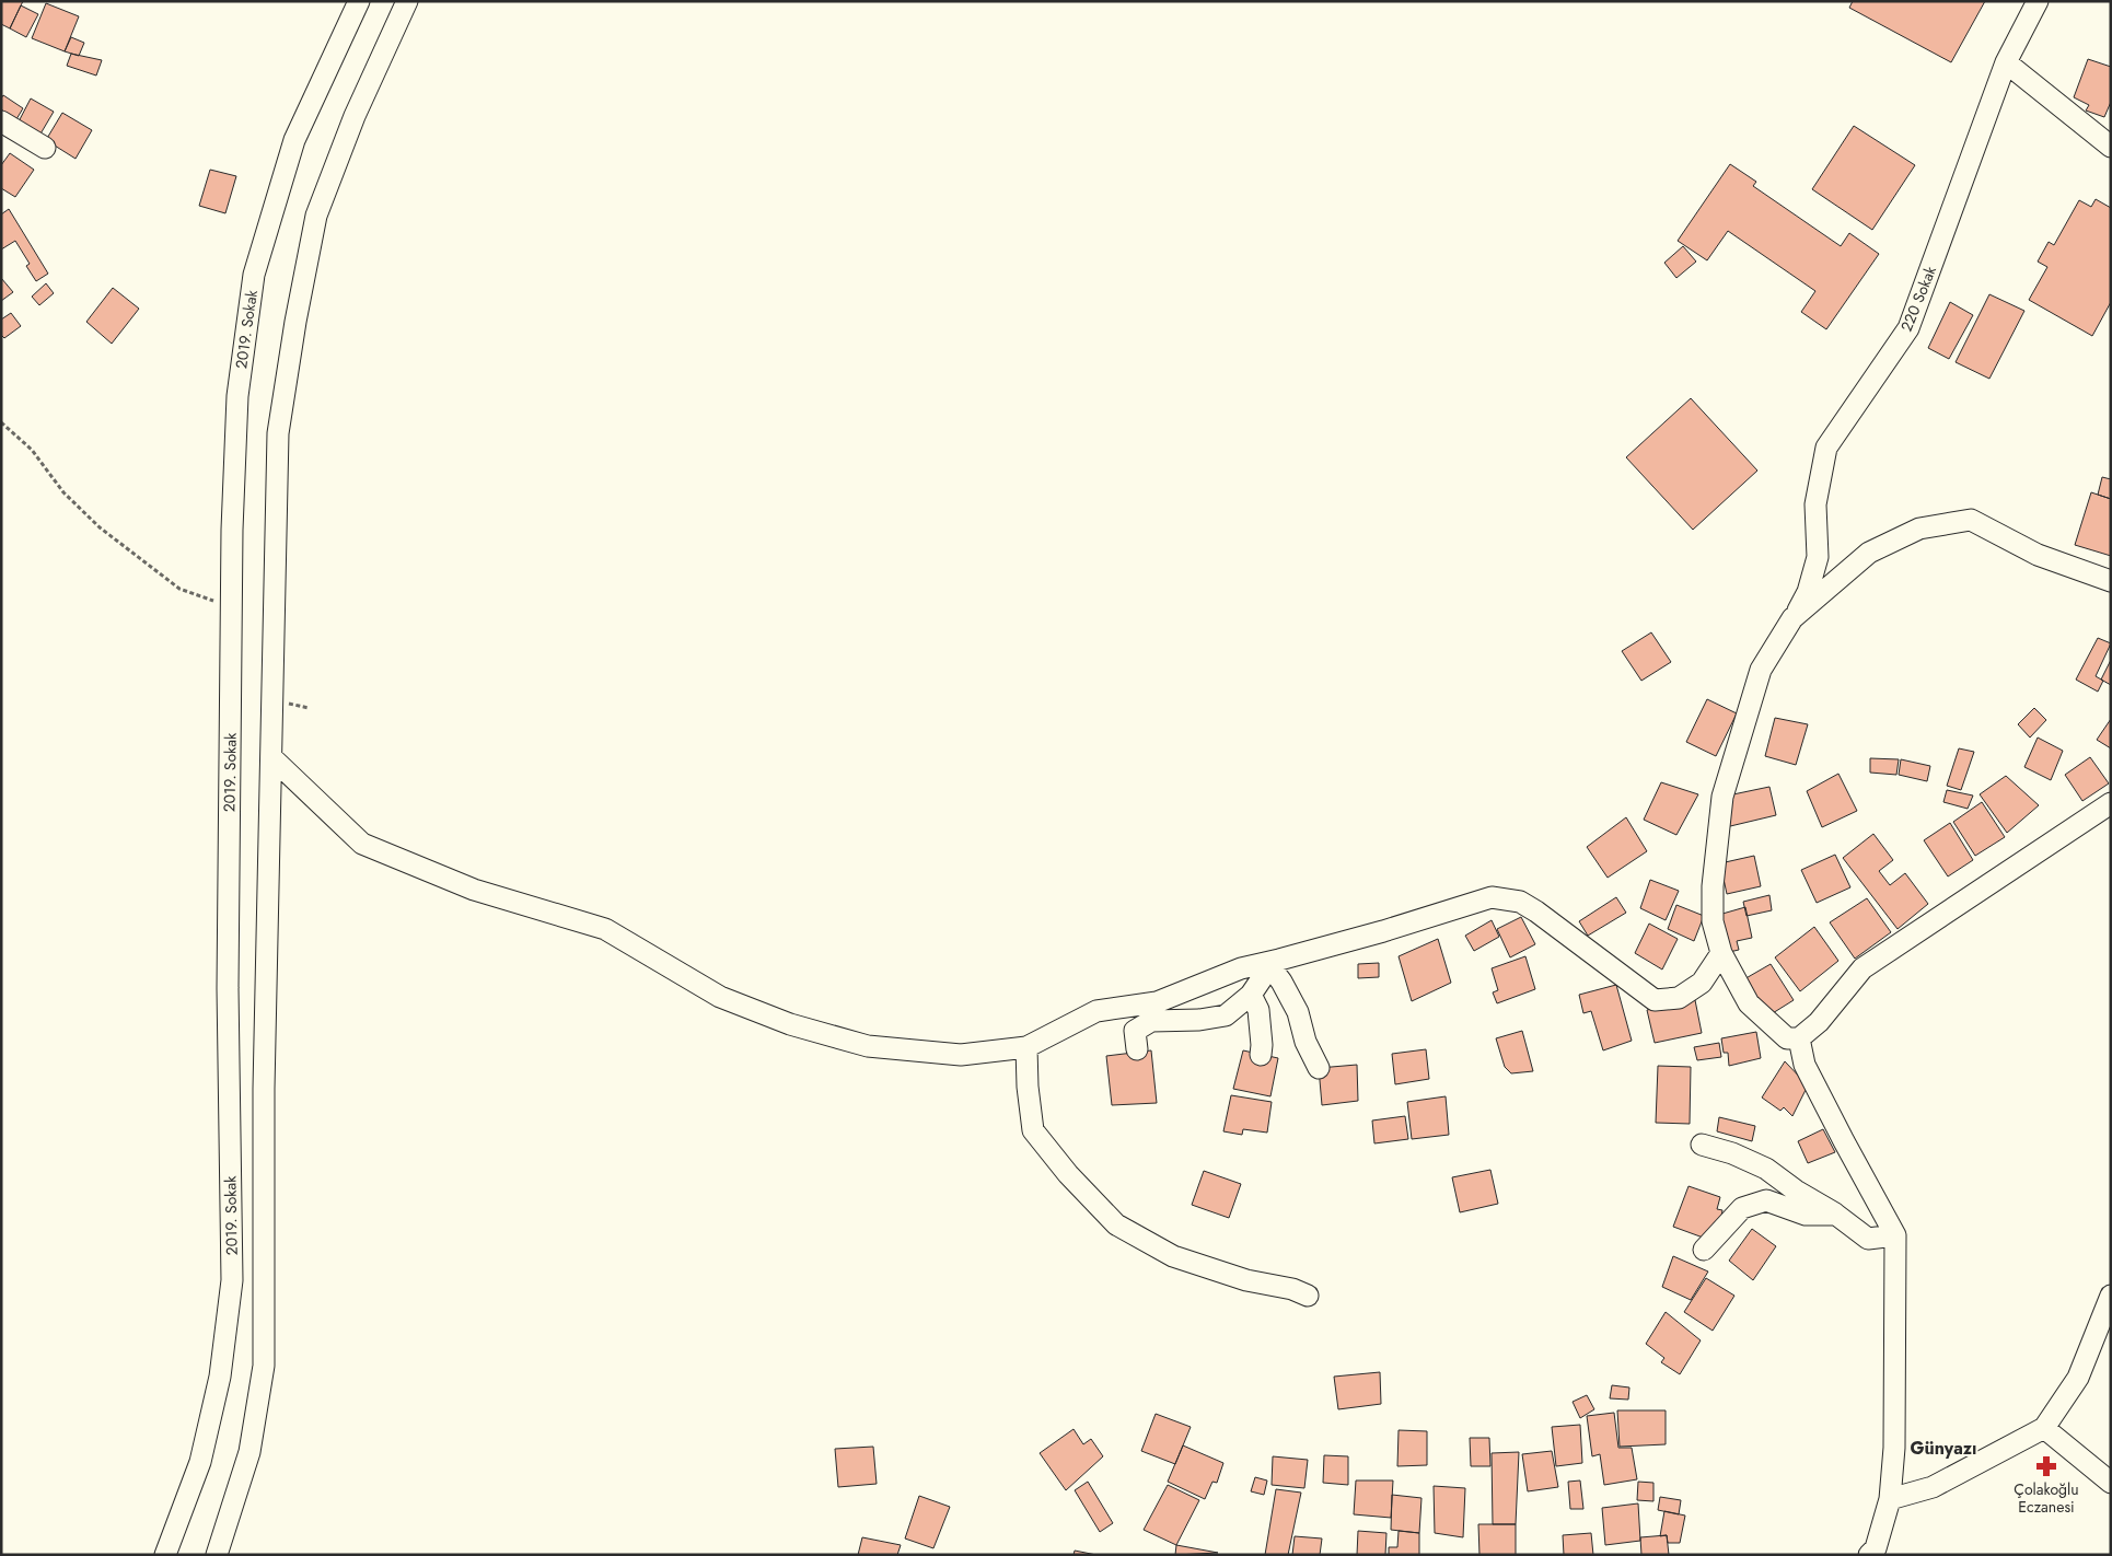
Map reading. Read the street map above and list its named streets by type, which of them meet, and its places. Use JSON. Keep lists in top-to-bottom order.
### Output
{
  "streets": {
    "street": ["220 Sokak", "2019. Sokak"]
  },
  "districts": ["Günyazı"],
  "places": {
    "pharmacy": ["Çolakoğlu Eczanesi"]
  }
}
